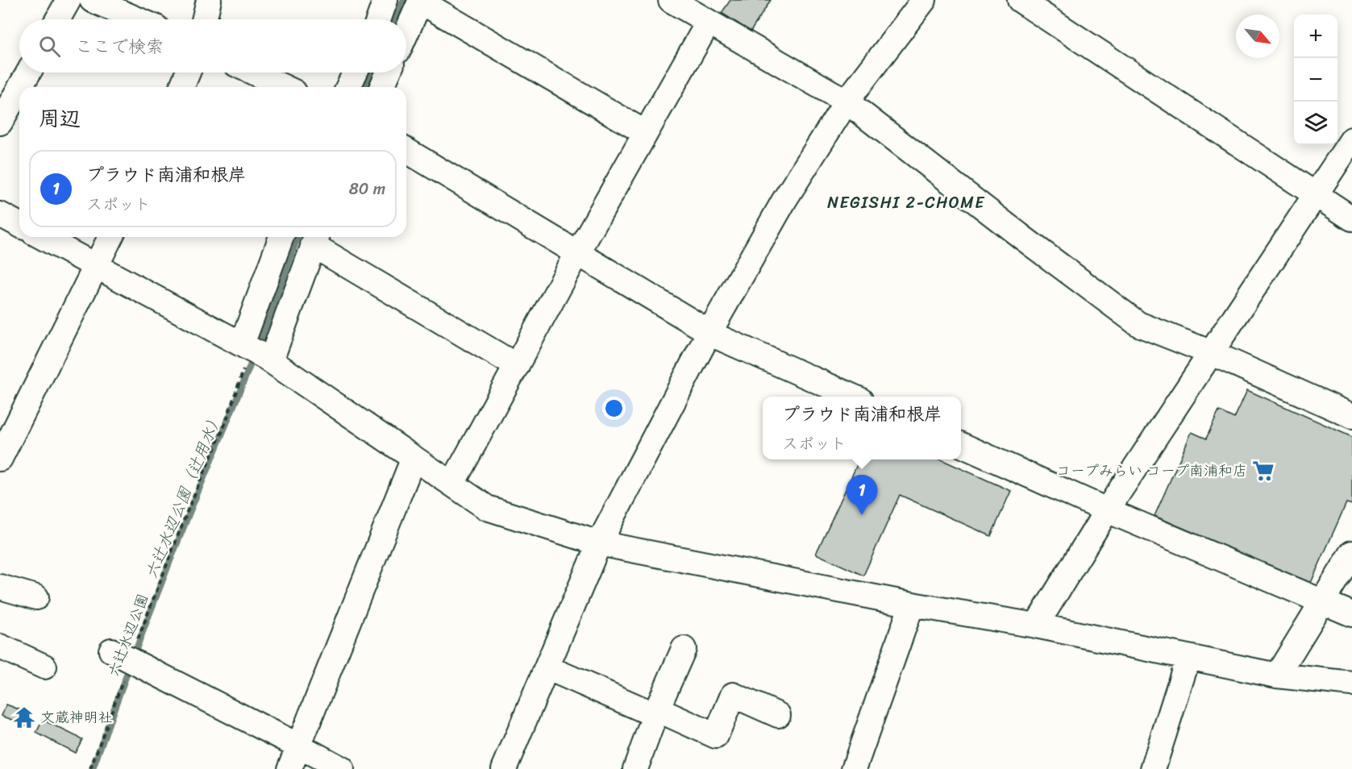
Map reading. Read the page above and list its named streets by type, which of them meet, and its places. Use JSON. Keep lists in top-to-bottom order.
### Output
{
  "streets": {
    "path": ["六辻水辺公園"]
  },
  "districts": ["NEGISHI 2-CHOME"],
  "water": ["六辻水辺公園（辻用水）"],
  "places": {
    "supermarket": ["コープみらい コープ南浦和店"],
    "temple": ["文蔵神明社"]
  },
  "north": "bottom right",
  "page": {
    "map_buttons": ["+", "−"],
    "search": "ここで検索",
    "heading": "周辺",
    "list": [
      {
        "mark": "1",
        "name": "プラウド南浦和根岸",
        "note": "スポット",
        "value": "80 m"
      }
    ],
    "popup": ["プラウド南浦和根岸", "スポット"],
    "pins": "1"
  }
}
